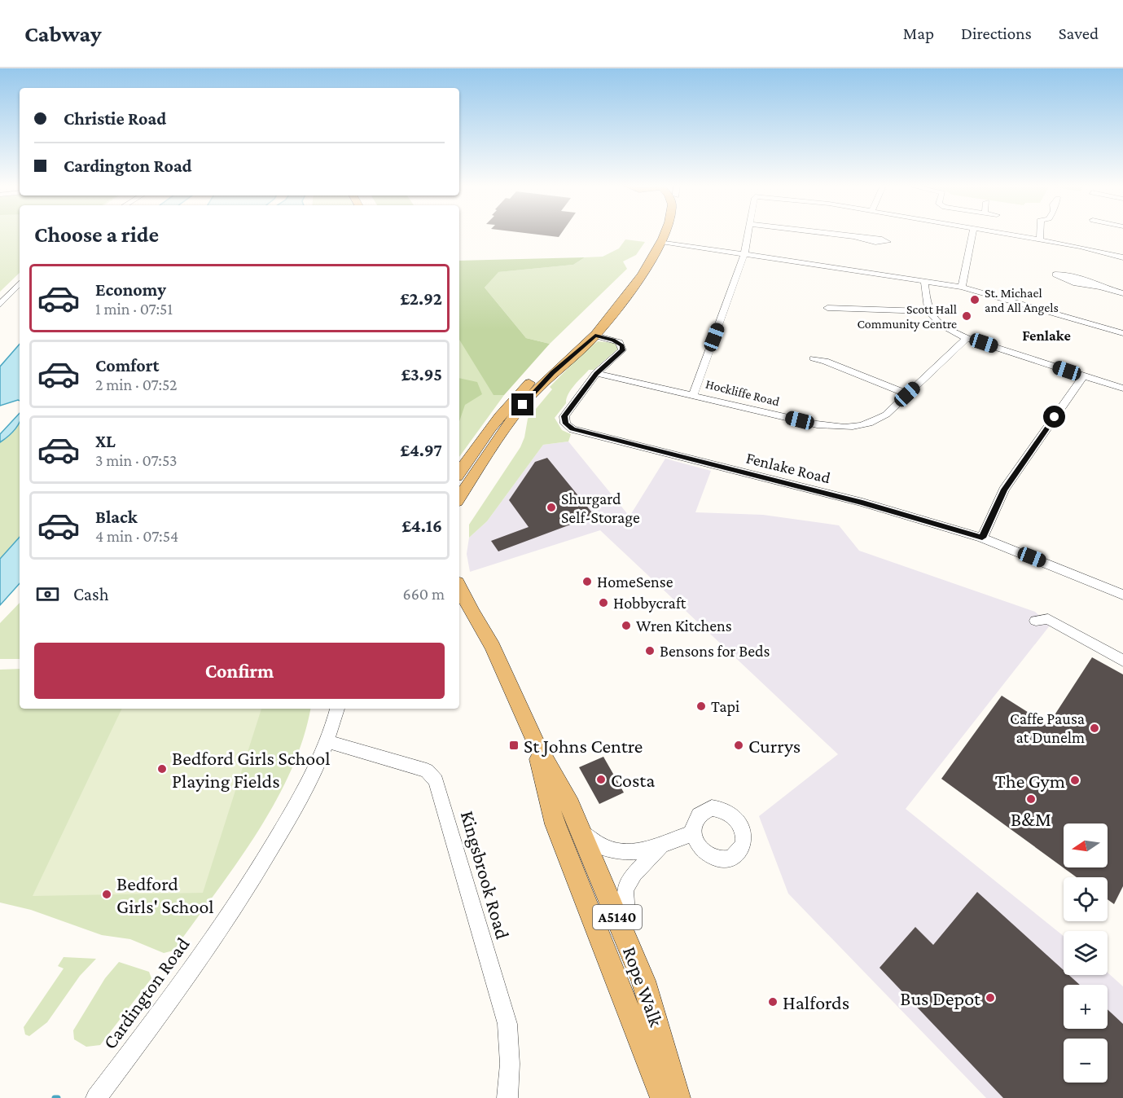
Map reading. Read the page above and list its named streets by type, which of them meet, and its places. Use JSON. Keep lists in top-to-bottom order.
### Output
{
  "streets": {
    "main road": ["A5140", "Rope Walk"],
    "street": [
      "Hockliffe Road",
      "Fenlake Road",
      "Kingsbrook Road",
      "Cardington Road"
    ]
  },
  "crossings": [
    ["Hockliffe Road", "Fenlake Road"],
    ["Kingsbrook Road", "Cardington Road"]
  ],
  "districts": ["Fenlake"],
  "places": {
    "other": [
      "St. Michael and All Angels",
      "Scott Hall Community Centre",
      "Shurgard Self-Storage",
      "HomeSense",
      "Hobbycraft",
      "Wren Kitchens",
      "Bensons for Beds",
      "Tapi",
      "Caffe Pausa at Dunelm",
      "Currys",
      "Bedford Girls School Playing Fields",
      "Costa",
      "The Gym",
      "B&M",
      "Bedford Girls' School",
      "Bus Depot",
      "Halfords"
    ],
    "transit": ["St Johns Centre"]
  },
  "north": "left",
  "page": {
    "header": "Cabway",
    "nav": ["Map", "Directions", "Saved"],
    "banner": ["Christie Road", "Cardington Road"],
    "heading": "Choose a ride",
    "list": [
      {
        "name": "Economy",
        "note": "1 min · 07:51",
        "value": "£2.92"
      },
      {
        "name": "Comfort",
        "note": "2 min · 07:52",
        "value": "£3.95"
      },
      {
        "name": "XL",
        "note": "3 min · 07:53",
        "value": "£4.97"
      },
      {
        "name": "Black",
        "note": "4 min · 07:54",
        "value": "£4.16"
      }
    ],
    "pay": ["Cash", "660 m"],
    "buttons": "Confirm",
    "map_buttons": ["+", "−"]
  }
}
